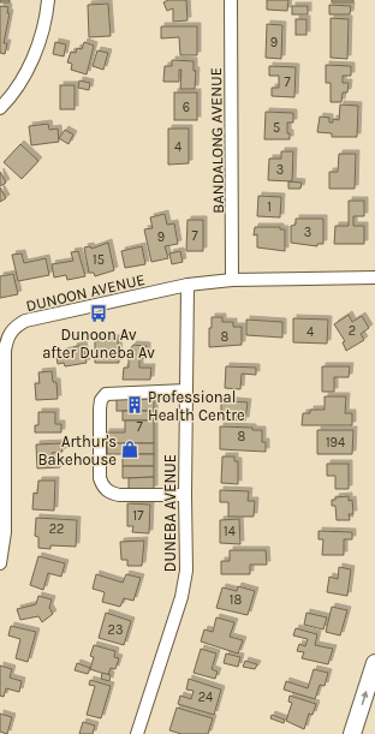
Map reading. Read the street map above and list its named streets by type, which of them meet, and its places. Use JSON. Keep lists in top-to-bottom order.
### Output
{
  "streets": {
    "street": ["BANDALONG AVENUE", "DUNOON AVENUE", "DUNEBA AVENUE"]
  },
  "crossings": [
    ["BANDALONG AVENUE", "DUNOON AVENUE"],
    ["DUNOON AVENUE", "DUNEBA AVENUE"]
  ],
  "places": {
    "bus stop": ["Dunoon Av after Duneba Av"],
    "building": ["Professional Health Centre"],
    "shop": ["Arthur's Bakehouse"]
  },
  "house_numbers": [
    "9",
    "7",
    "6",
    "5",
    "4",
    "3",
    "1",
    "3",
    "7",
    "9",
    "15",
    "2",
    "4",
    "8",
    "7",
    "8",
    "194",
    "17",
    "22",
    "14",
    "18",
    "23",
    "24"
  ]
}
